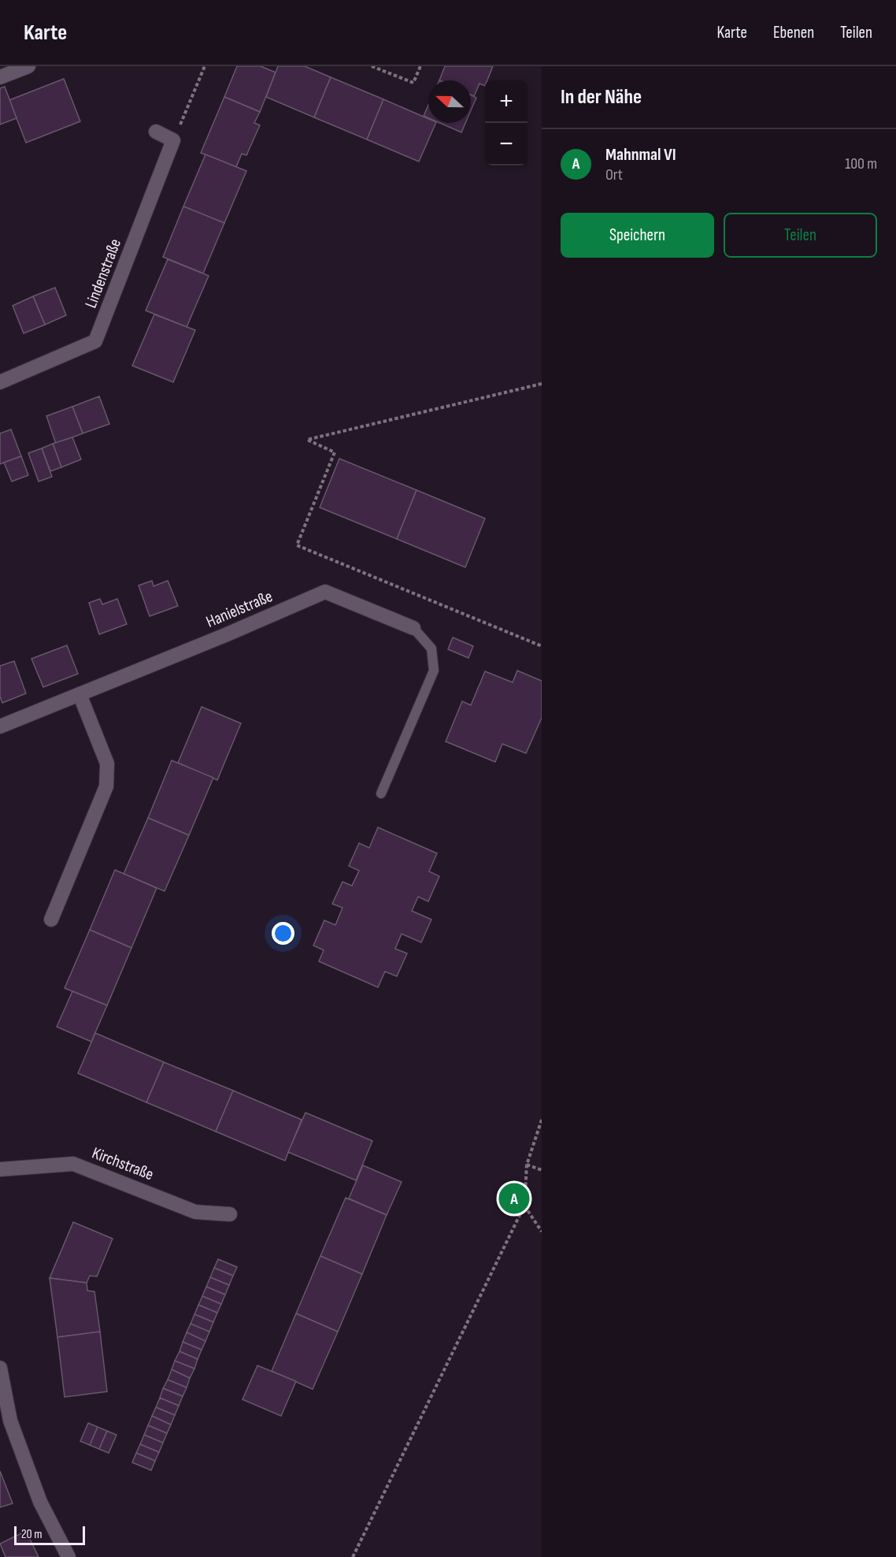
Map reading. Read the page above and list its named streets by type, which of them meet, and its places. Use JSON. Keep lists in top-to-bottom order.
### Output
{
  "streets": {
    "street": ["Lindenstraße", "Hanielstraße", "Kirchstraße"]
  },
  "scale_bar": "20 m",
  "north": "left",
  "page": {
    "header": "Karte",
    "nav": ["Karte", "Ebenen", "Teilen"],
    "heading": "In der Nähe",
    "map_buttons": ["+", "−"],
    "list": [
      {
        "mark": "A",
        "name": "Mahnmal VI",
        "note": "Ort",
        "value": "100 m"
      }
    ],
    "buttons": ["Speichern", "Teilen"],
    "pins": "A",
    "scale": "20 m"
  }
}
